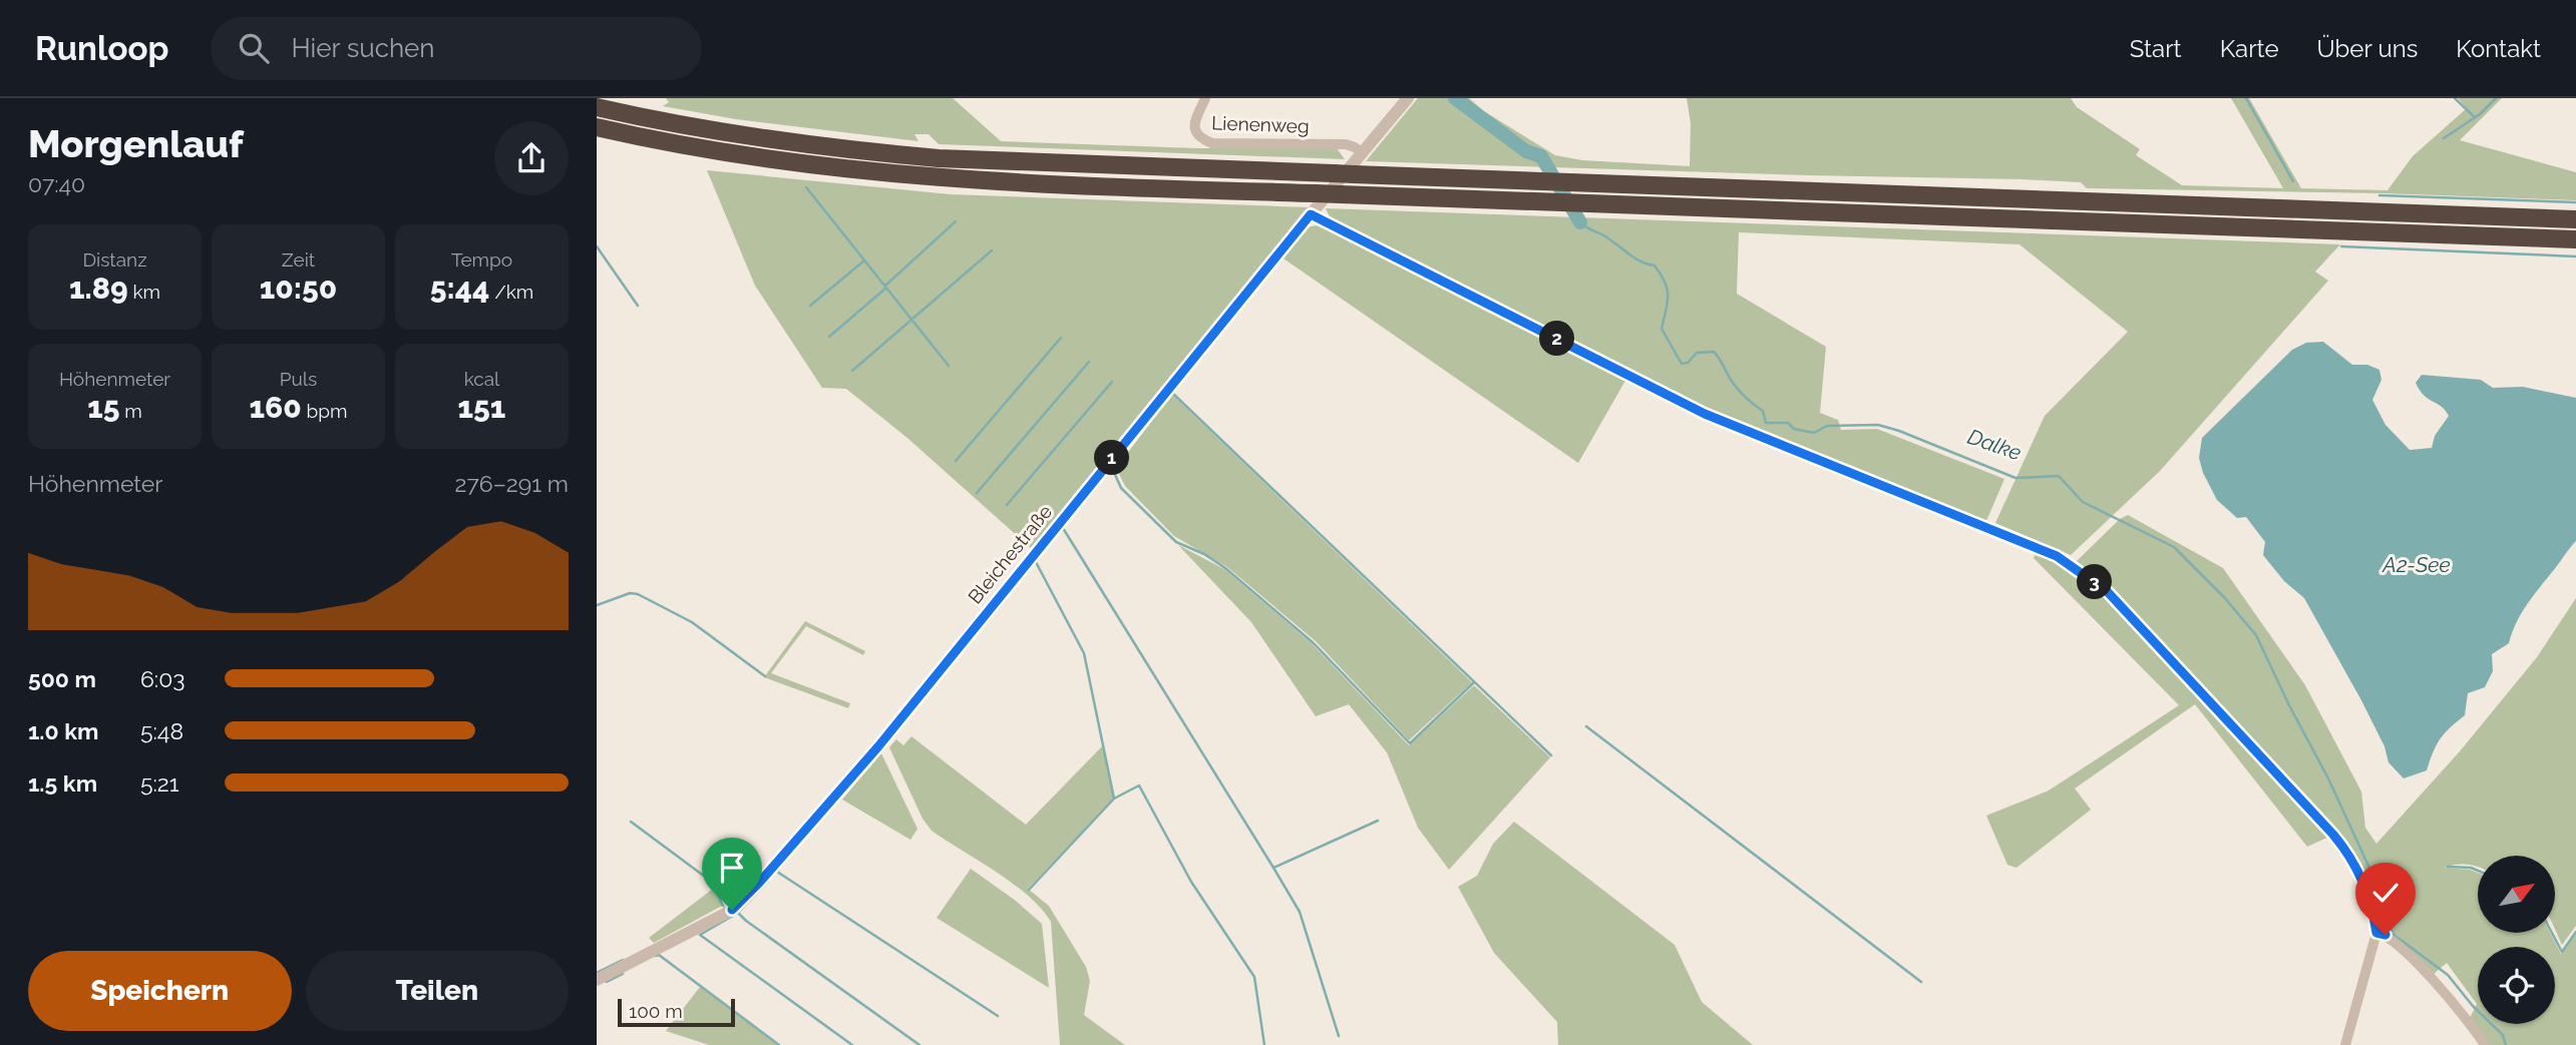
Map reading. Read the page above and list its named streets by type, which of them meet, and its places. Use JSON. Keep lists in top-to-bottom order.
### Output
{
  "streets": {
    "street": ["Lienenweg", "Bleichestraße"]
  },
  "crossings": [
    ["Lienenweg", "Bleichestraße"]
  ],
  "water": ["Dalke", "A2-See"],
  "scale_bar": "100 m",
  "north": "top right",
  "page": {
    "header": "Runloop",
    "search": "Hier suchen",
    "nav": [
      "Start",
      "Karte",
      "Über uns",
      "Kontakt"
    ],
    "heading": ["Morgenlauf", "07:40"],
    "stats": [
      ["Distanz", "1.89 km"],
      ["Zeit", "10:50"],
      ["Tempo", "5:44 /km"],
      ["Höhenmeter", "15 m"],
      ["Puls", "160 bpm"],
      ["kcal", "151"]
    ],
    "pins": ["2", "1", "3"],
    "chart": ["Höhenmeter", "276–291 m"],
    "list": [
      {
        "name": "500 m",
        "note": "6:03"
      },
      {
        "name": "1.0 km",
        "note": "5:48"
      },
      {
        "name": "1.5 km",
        "note": "5:21"
      }
    ],
    "buttons": ["Speichern", "Teilen"],
    "scale": "100 m"
  }
}
